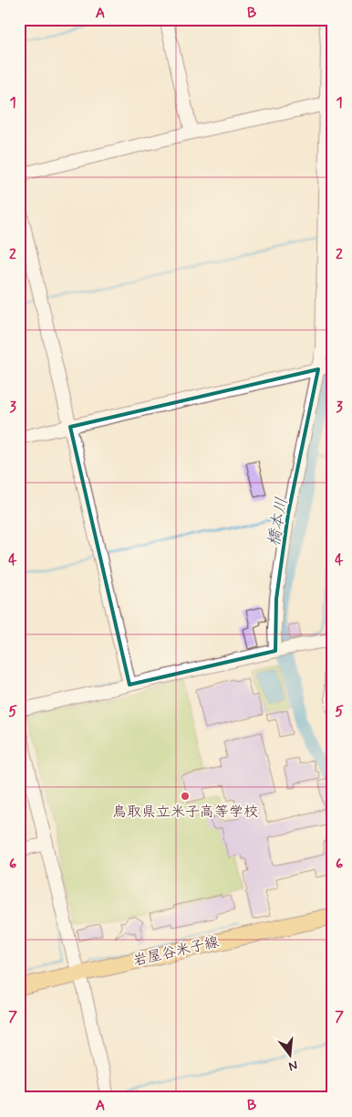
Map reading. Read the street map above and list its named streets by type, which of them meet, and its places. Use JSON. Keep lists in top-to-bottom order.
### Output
{
  "streets": {
    "main road": ["岩屋谷米子線"]
  },
  "water": ["橋本川"],
  "places": ["鳥取県立米子高等学校"],
  "north": "bottom",
  "grid": {
    "columns": ["A", "B"],
    "rows": [
      "1",
      "2",
      "3",
      "4",
      "5",
      "6",
      "7"
    ]
  }
}
